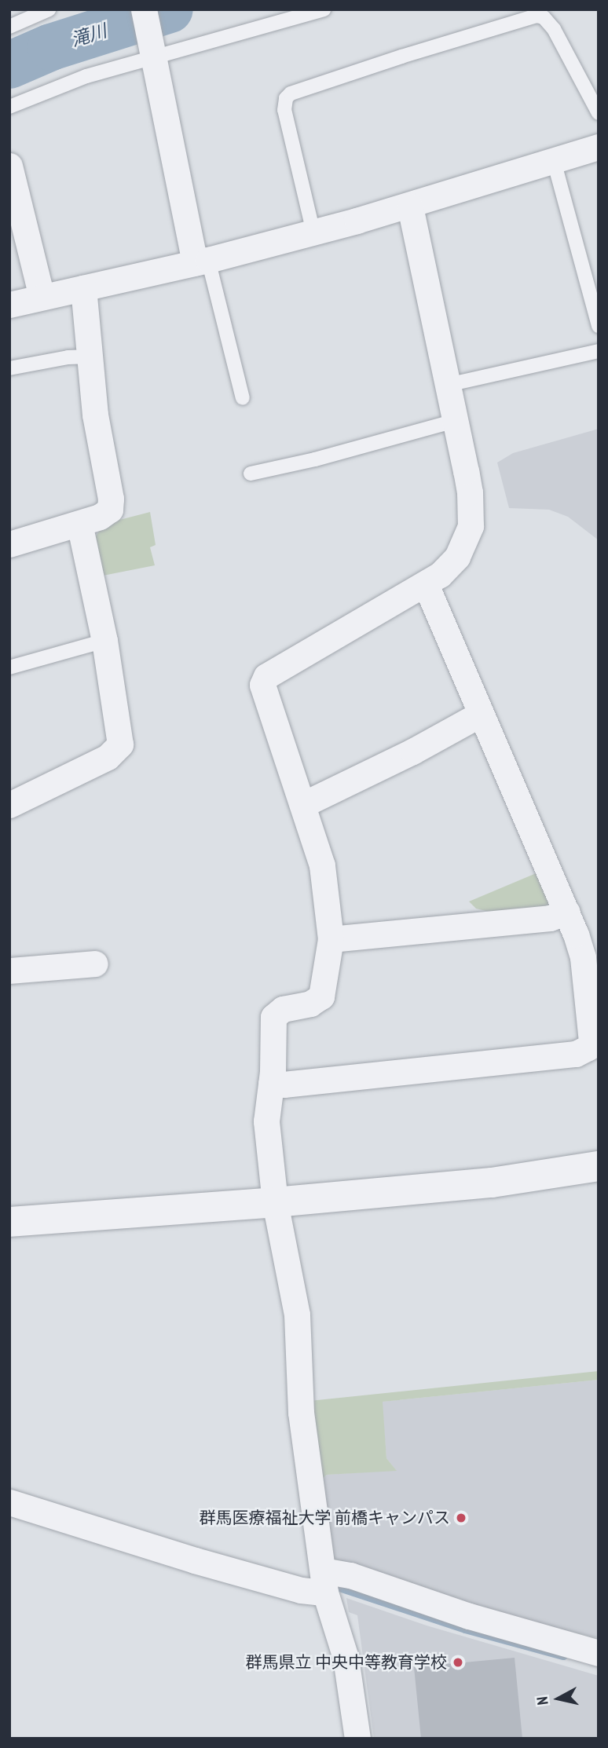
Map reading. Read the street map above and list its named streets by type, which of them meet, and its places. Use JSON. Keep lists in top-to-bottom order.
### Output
{
  "water": ["滝川"],
  "places": ["群馬医療福祉大学 前橋キャンパス", "群馬県立 中央中等教育学校"],
  "north": "left"
}
